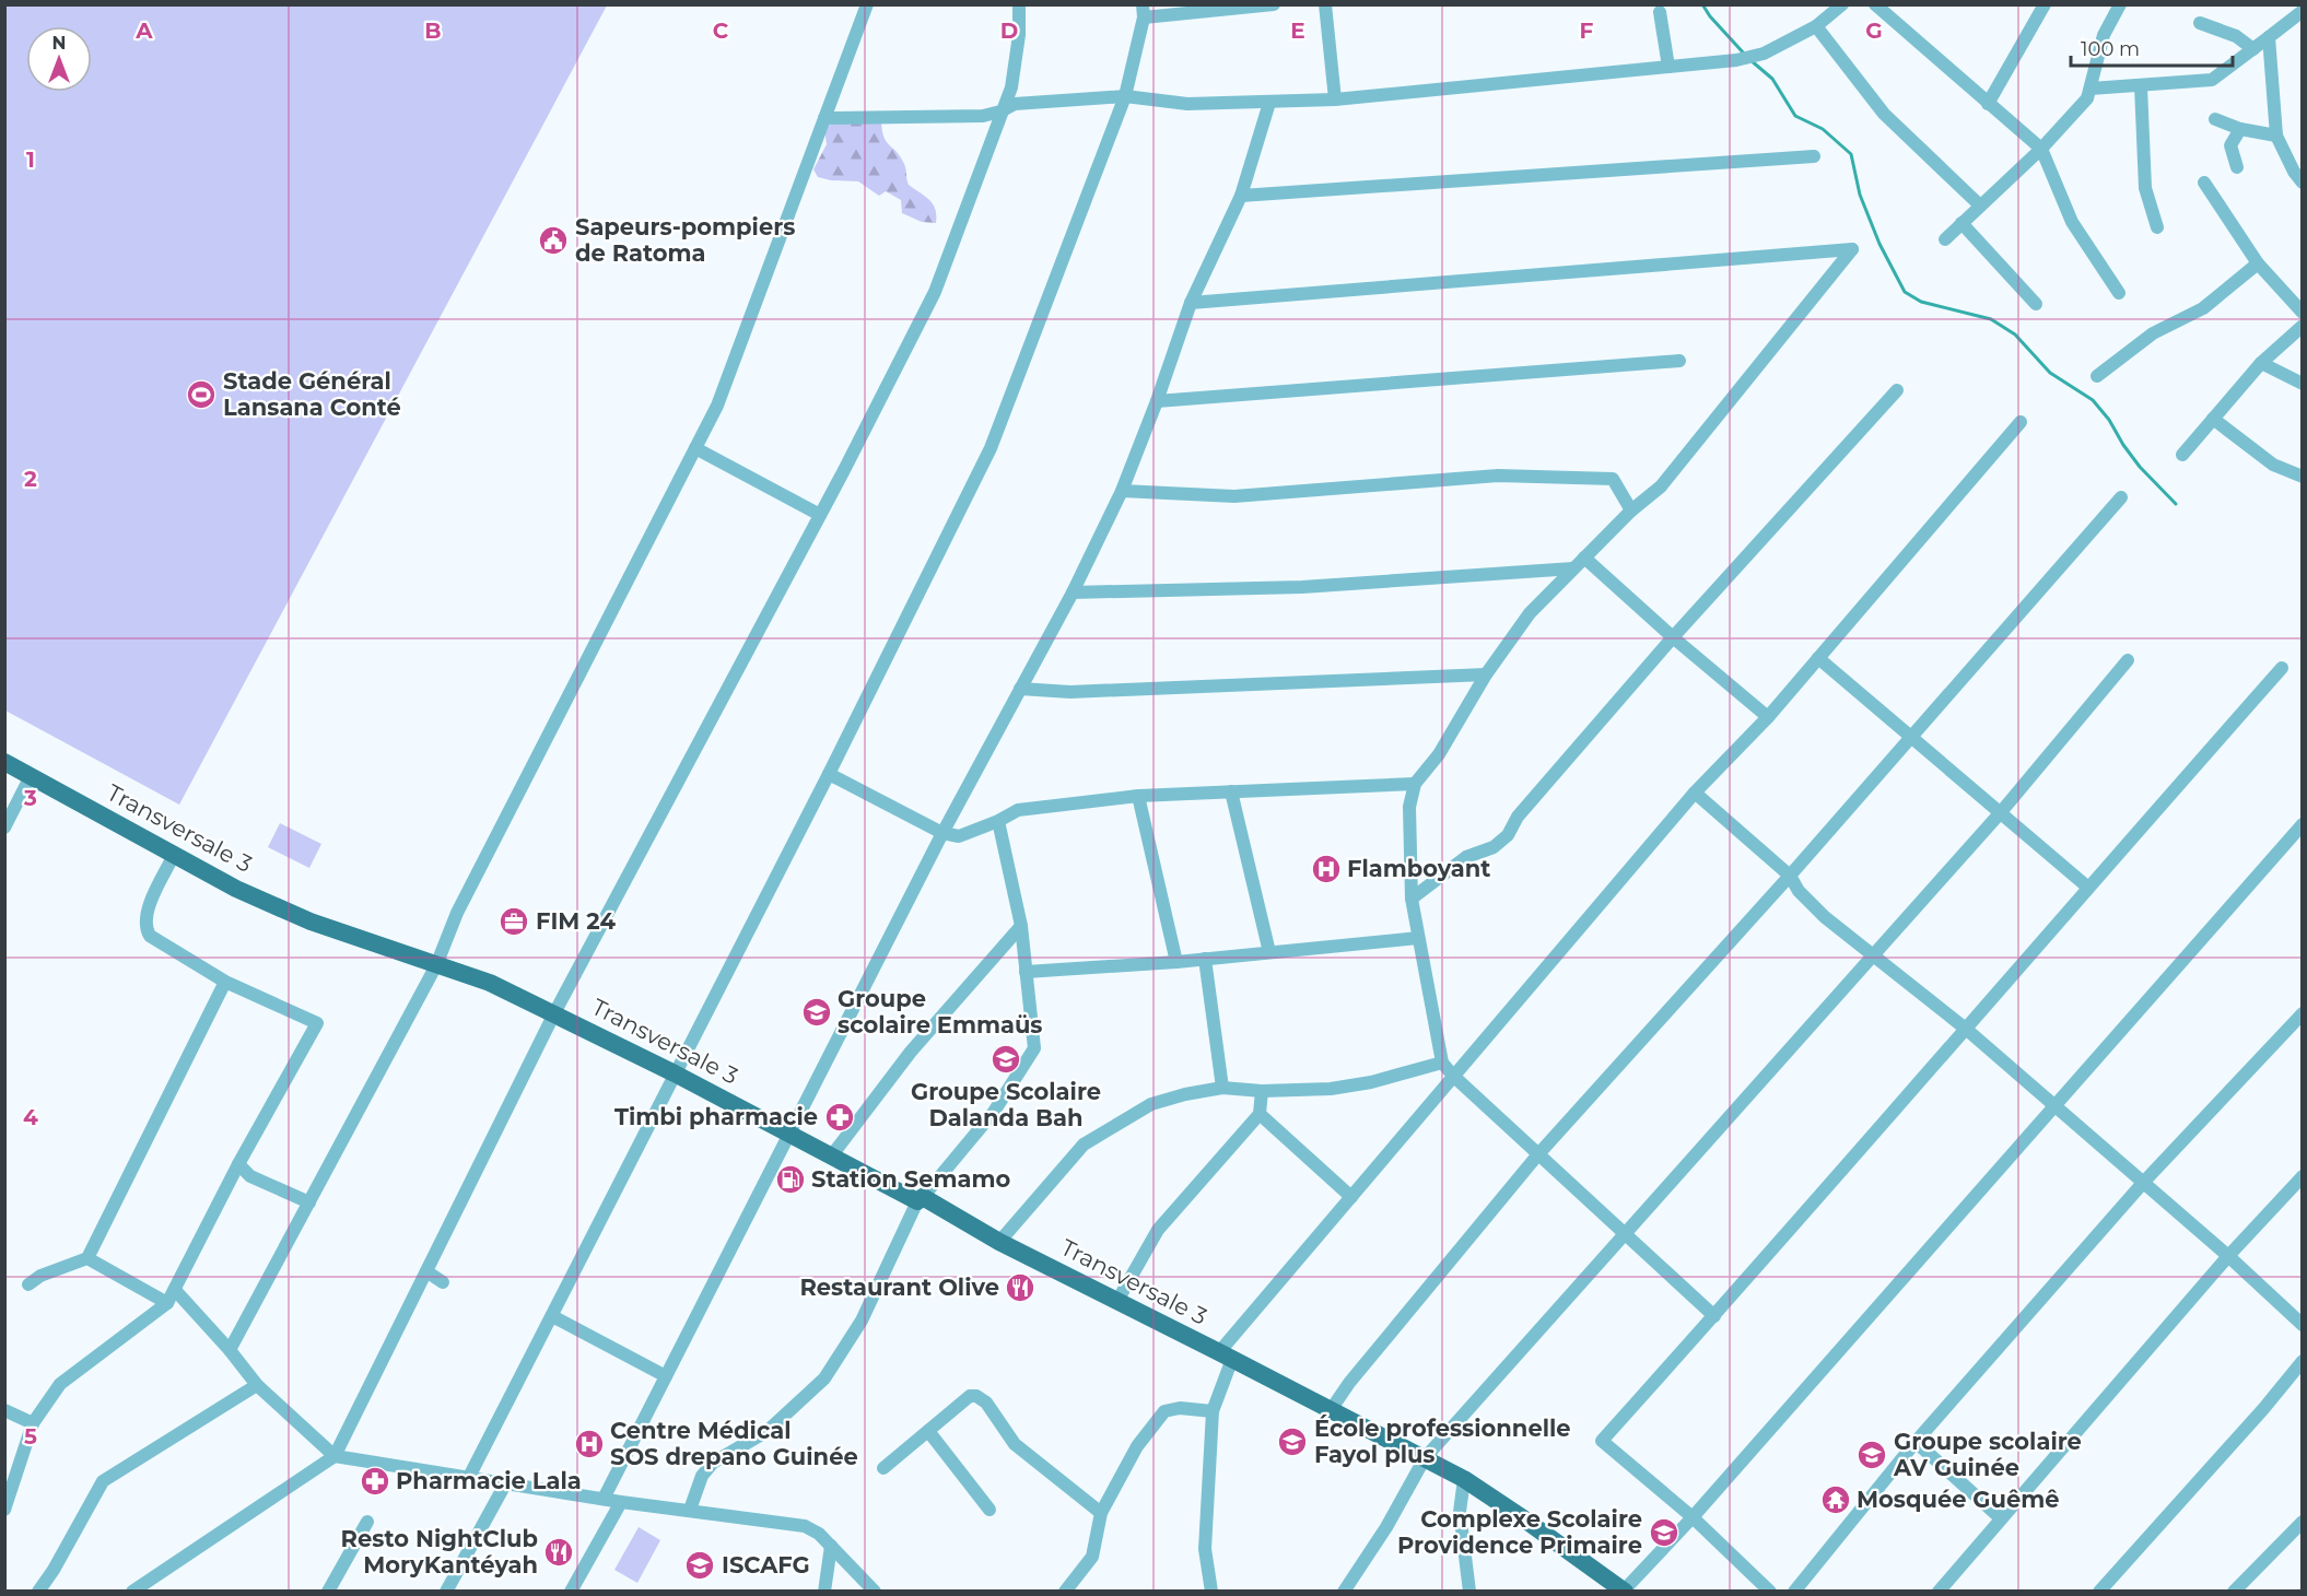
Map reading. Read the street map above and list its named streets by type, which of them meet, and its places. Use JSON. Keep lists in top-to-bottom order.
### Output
{
  "streets": {
    "main road": ["Transversale 3"]
  },
  "places": {
    "public building": ["Sapeurs-pompiers de Ratoma"],
    "sports": ["Stade Général Lansana Conté"],
    "hospital": ["Flamboyant", "Centre Médical SOS drepano Guinée"],
    "office": ["FIM 24"],
    "school or university": [
      "Groupe scolaire Emmaüs",
      "Groupe Scolaire Dalanda Bah",
      "École professionnelle Fayol plus",
      "Groupe scolaire AV Guinée",
      "Complexe Scolaire Providence Primaire",
      "ISCAFG"
    ],
    "pharmacy": ["Timbi pharmacie", "Pharmacie Lala"],
    "fuel station": ["Station Semamo"],
    "restaurant": ["Restaurant Olive", "Resto NightClub MoryKantéyah"],
    "temple": ["Mosquée Guêmê"]
  },
  "scale_bar": "100 m",
  "north": "top",
  "grid": {
    "columns": [
      "A",
      "B",
      "C",
      "D",
      "E",
      "F",
      "G"
    ],
    "rows": [
      "1",
      "2",
      "3",
      "4",
      "5"
    ]
  }
}
